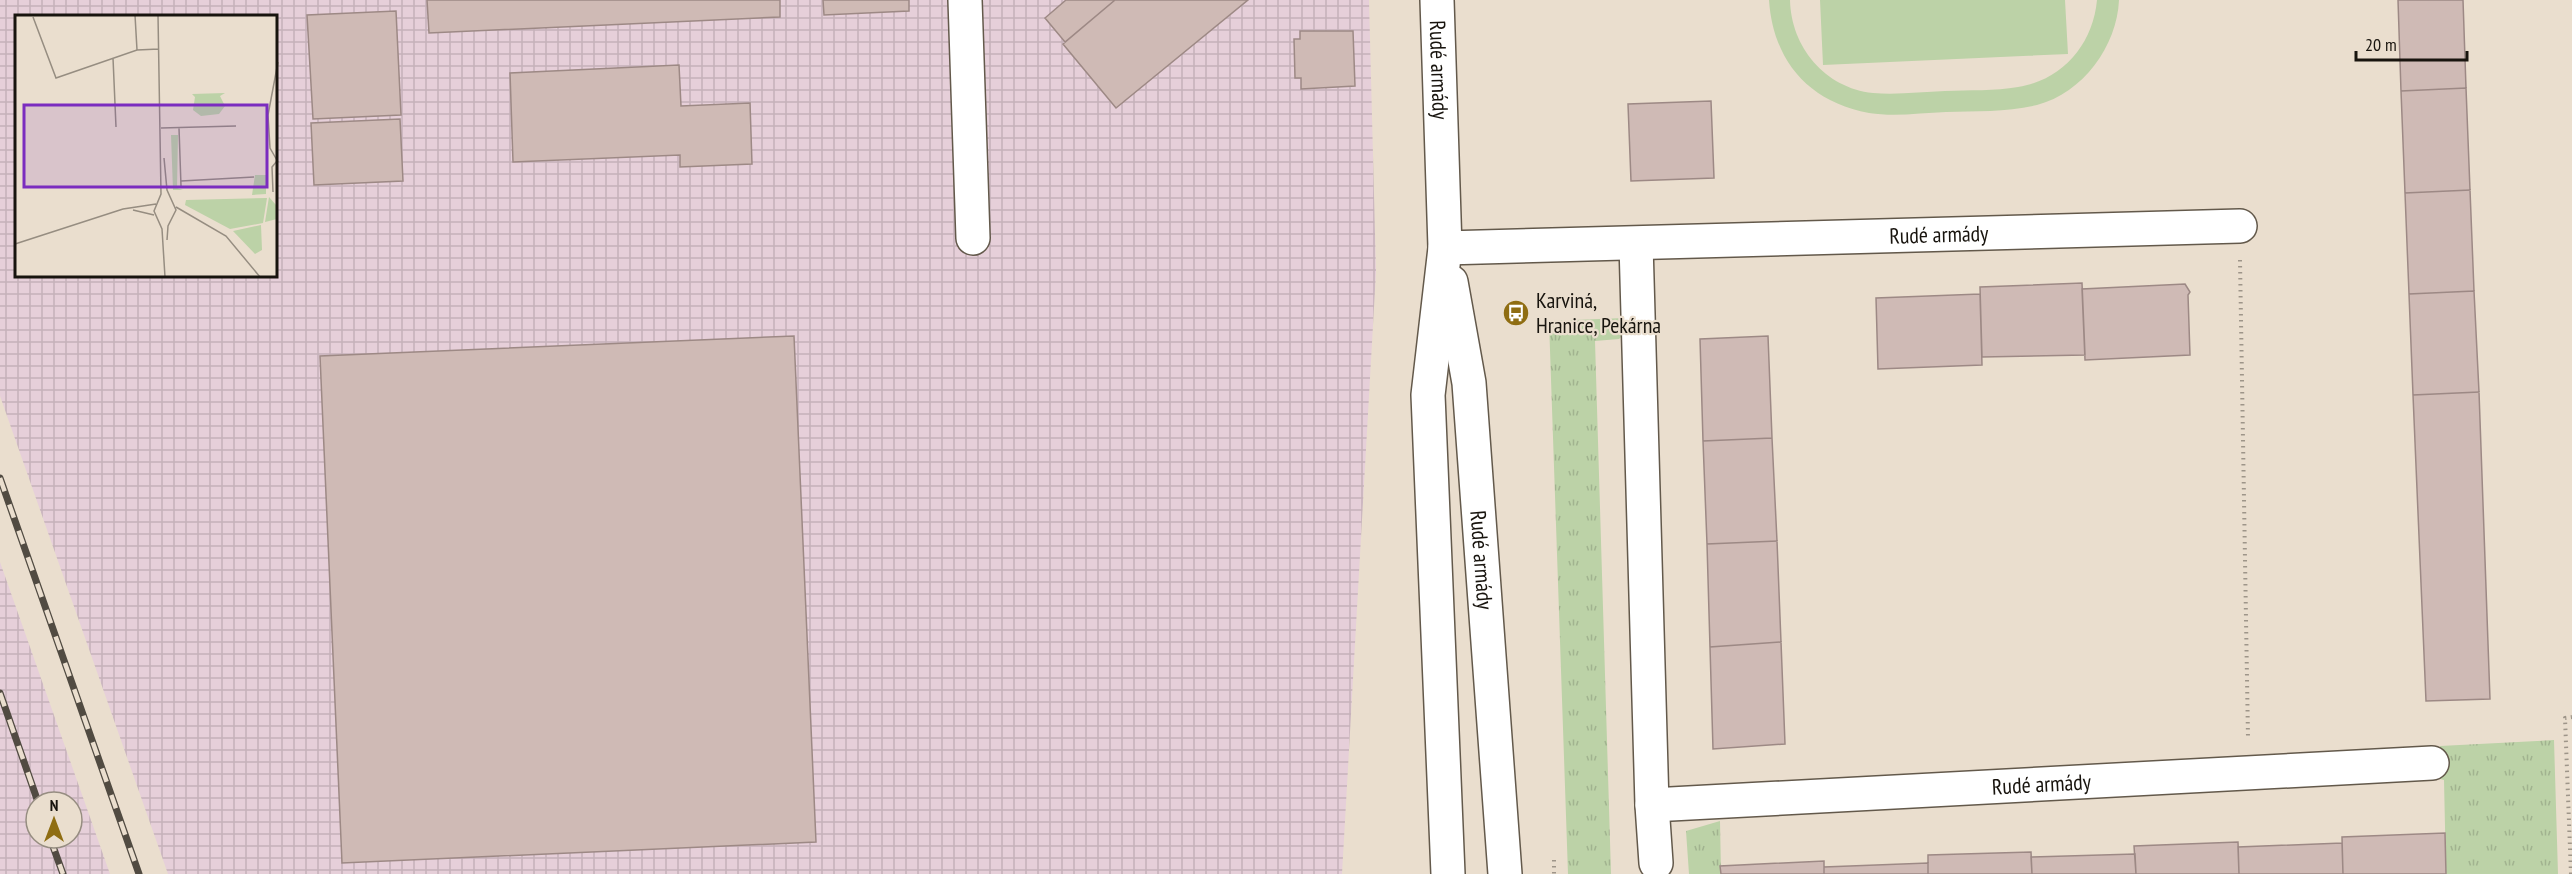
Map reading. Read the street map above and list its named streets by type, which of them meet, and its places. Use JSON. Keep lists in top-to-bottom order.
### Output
{
  "streets": {
    "street": ["Rudé armády"]
  },
  "places": {
    "bus stop": ["Karviná, Hranice, Pekárna"]
  },
  "scale_bar": "20 m",
  "north": "top"
}
